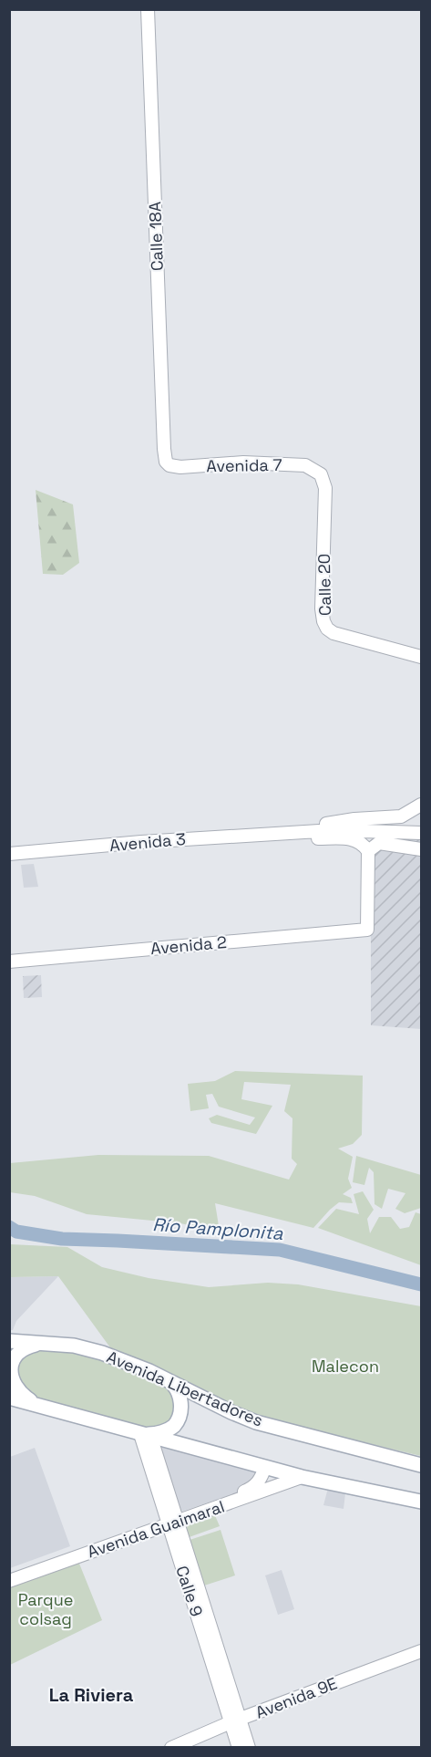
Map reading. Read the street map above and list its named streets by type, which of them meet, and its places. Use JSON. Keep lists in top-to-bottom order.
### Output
{
  "streets": {
    "main road": ["Avenida Libertadores"],
    "street": [
      "Calle 18A",
      "Avenida 7",
      "Calle 20",
      "Avenida 3",
      "Avenida 2",
      "Avenida Guaimaral",
      "Calle 9",
      "Avenida 9E"
    ]
  },
  "crossings": [
    ["Calle 18A", "Avenida 7"],
    ["Avenida 7", "Calle 20"],
    ["Avenida 3", "Avenida 2"],
    ["Avenida Guaimaral", "Calle 9"],
    ["Calle 9", "Avenida 9E"]
  ],
  "districts": ["La Riviera"],
  "water": ["Río Pamplonita"],
  "parks": ["Malecon", "Parque colsag"]
}
